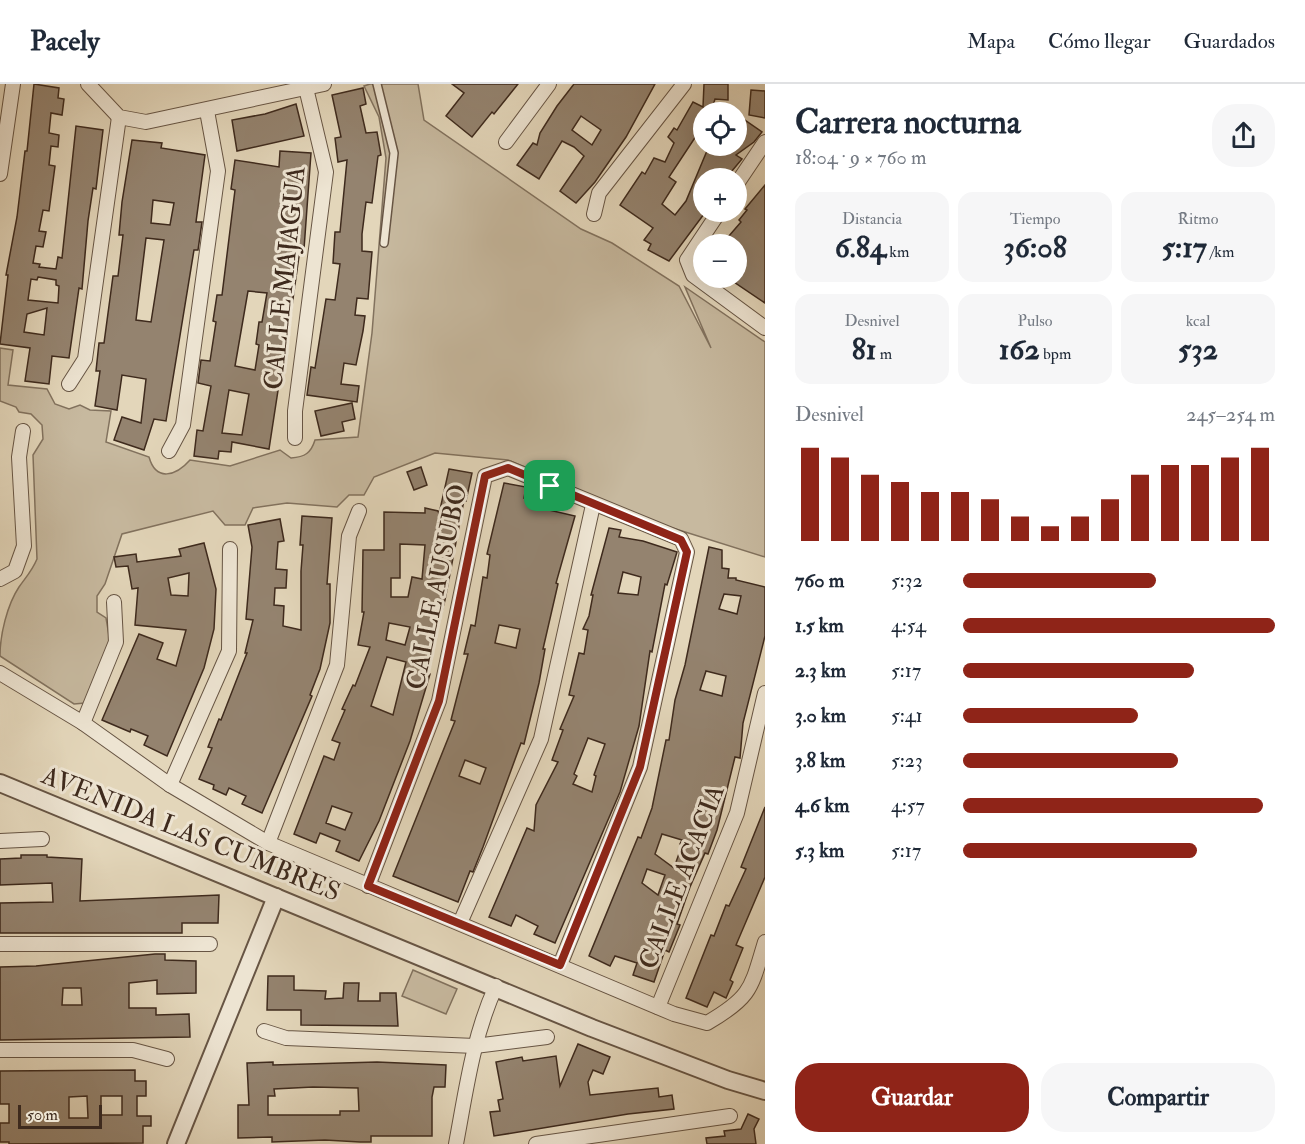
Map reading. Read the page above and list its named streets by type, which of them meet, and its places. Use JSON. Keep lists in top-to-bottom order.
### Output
{
  "streets": {
    "street": [
      "CALLE MAJAGUA",
      "CALLE AUSUBO",
      "AVENIDA LAS CUMBRES",
      "CALLE ACACIA"
    ]
  },
  "scale_bar": "50 m",
  "page": {
    "header": "Pacely",
    "nav": ["Mapa", "Cómo llegar", "Guardados"],
    "heading": ["Carrera nocturna", "18:04 · 9 × 760 m"],
    "map_buttons": ["+", "−"],
    "stats": [
      ["Distancia", "6.84 km"],
      ["Tiempo", "36:08"],
      ["Ritmo", "5:17 /km"],
      ["Desnivel", "81 m"],
      ["Pulso", "162 bpm"],
      ["kcal", "532"]
    ],
    "chart": ["Desnivel", "245–254 m"],
    "list": [
      {
        "name": "760 m",
        "note": "5:32"
      },
      {
        "name": "1.5 km",
        "note": "4:54"
      },
      {
        "name": "2.3 km",
        "note": "5:17"
      },
      {
        "name": "3.0 km",
        "note": "5:41"
      },
      {
        "name": "3.8 km",
        "note": "5:23"
      },
      {
        "name": "4.6 km",
        "note": "4:57"
      },
      {
        "name": "5.3 km",
        "note": "5:17"
      }
    ],
    "buttons": ["Guardar", "Compartir"],
    "scale": "50 m"
  }
}
